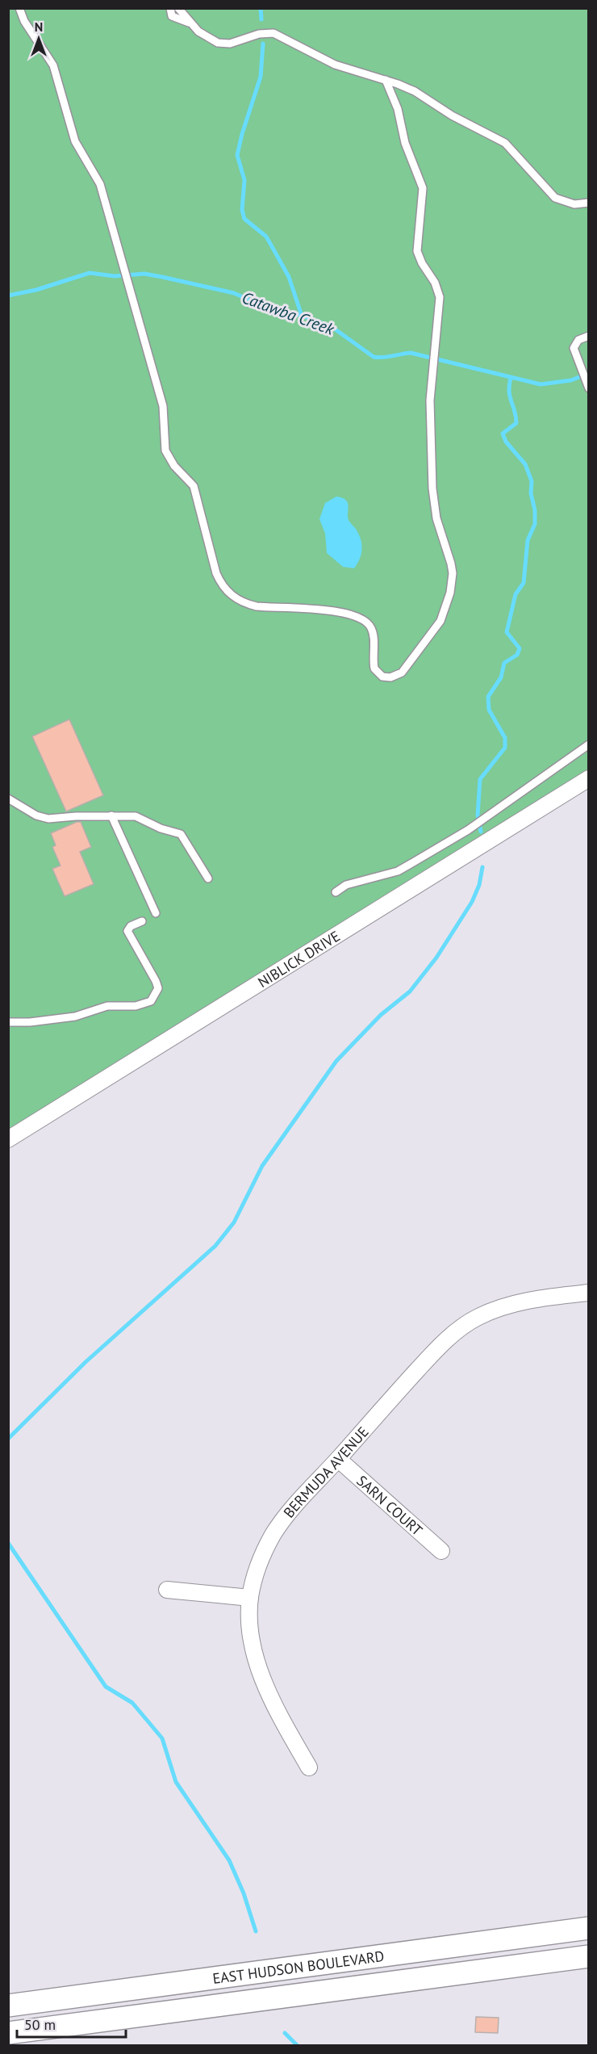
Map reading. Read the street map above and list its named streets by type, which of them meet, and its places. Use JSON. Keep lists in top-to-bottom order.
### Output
{
  "streets": {
    "main road": ["EAST HUDSON BOULEVARD"],
    "street": ["NIBLICK DRIVE", "BERMUDA AVENUE", "SARN COURT"]
  },
  "crossings": [
    ["BERMUDA AVENUE", "SARN COURT"]
  ],
  "water": ["Catawba Creek"],
  "scale_bar": "50 m",
  "north": "top"
}
